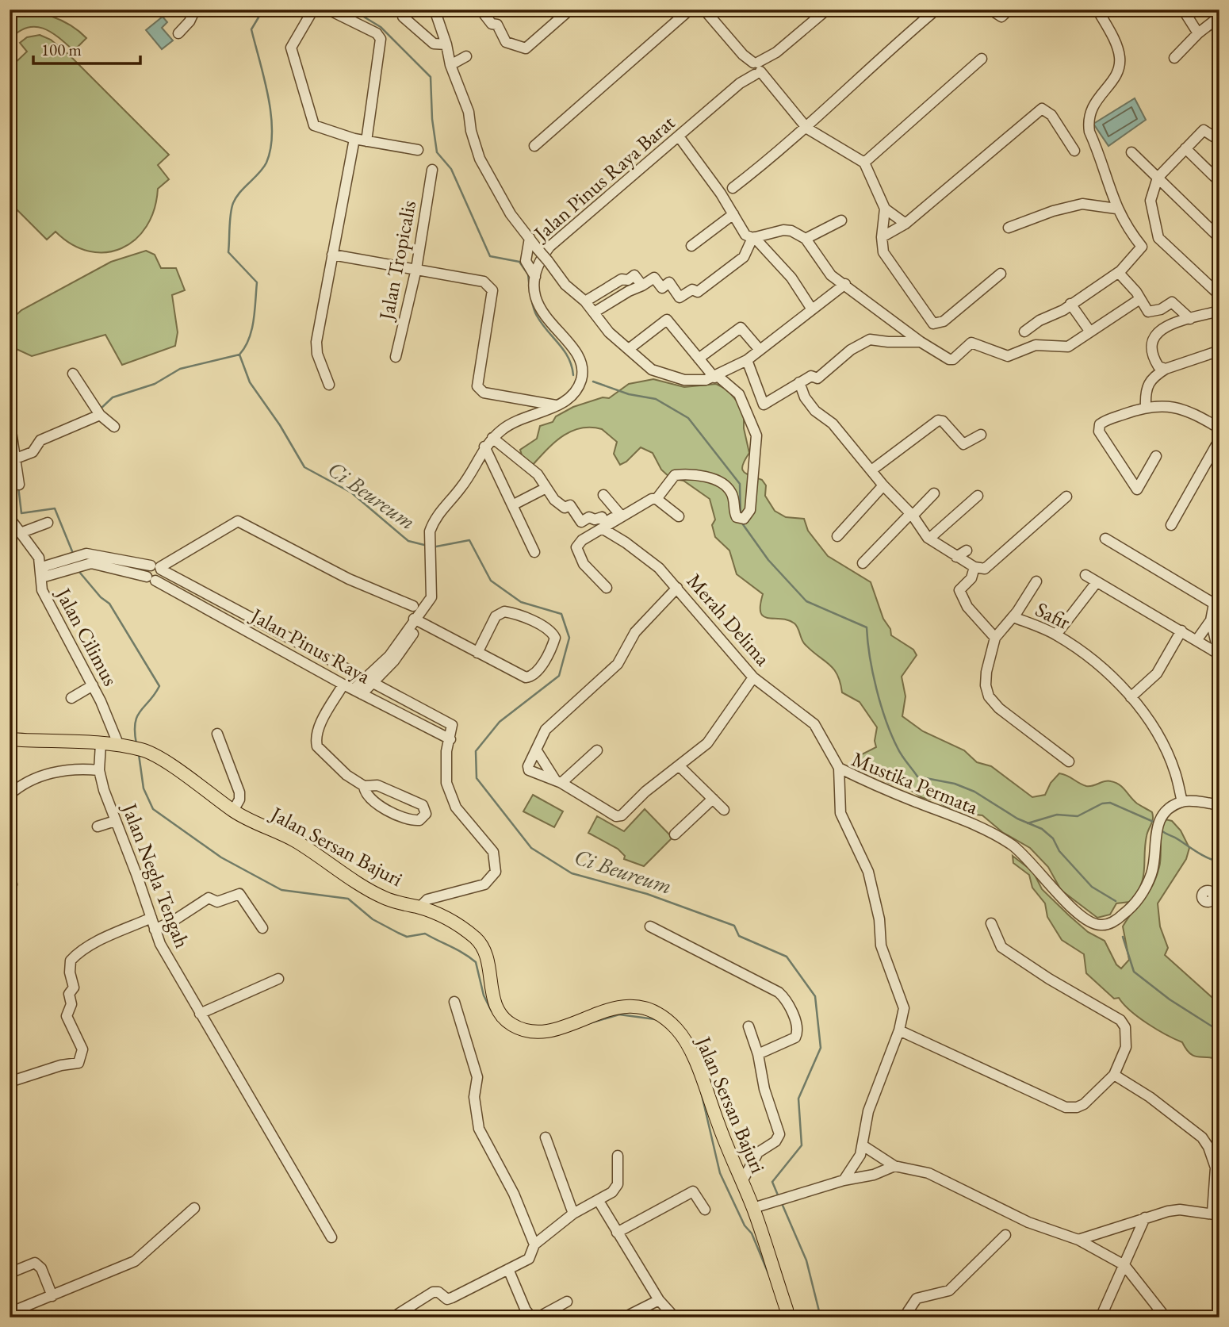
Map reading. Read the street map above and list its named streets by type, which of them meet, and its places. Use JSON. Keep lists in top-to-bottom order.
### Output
{
  "streets": {
    "main road": ["Jalan Sersan Bajuri"],
    "street": [
      "Jalan Pinus Raya Barat",
      "Jalan Tropicalis",
      "Safir",
      "Merah Delima",
      "Jalan Cilimus",
      "Jalan Pinus Raya",
      "Mustika Permata",
      "Jalan Negla Tengah"
    ]
  },
  "crossings": [
    ["Jalan Pinus Raya Barat", "Jalan Pinus Raya"],
    ["Safir", "Mustika Permata"],
    ["Merah Delima", "Mustika Permata"],
    ["Jalan Cilimus", "Jalan Sersan Bajuri"],
    ["Jalan Sersan Bajuri", "Jalan Negla Tengah"]
  ],
  "water": ["Ci Beureum"],
  "scale_bar": "100 m"
}
